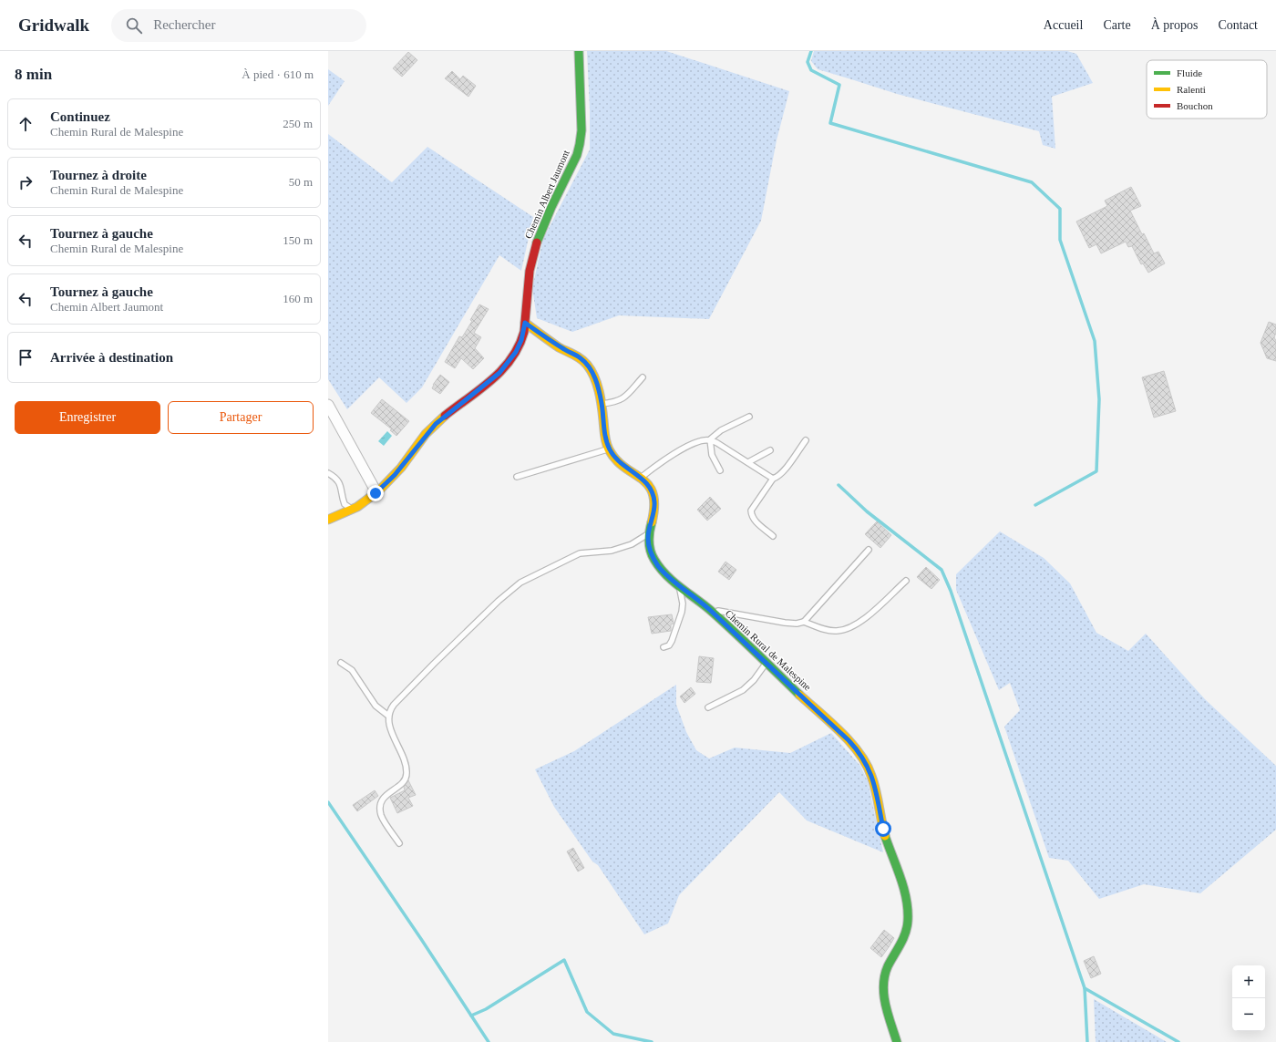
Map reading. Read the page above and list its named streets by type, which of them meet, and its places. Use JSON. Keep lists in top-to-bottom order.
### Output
{
  "streets": {
    "street": ["Chemin Albert Jaumont", "Chemin Rural de Malespine"]
  },
  "crossings": [
    ["Chemin Albert Jaumont", "Chemin Rural de Malespine"]
  ],
  "legend": ["Fluide", "Ralenti", "Bouchon"],
  "page": {
    "header": "Gridwalk",
    "search": "Rechercher",
    "nav": [
      "Accueil",
      "Carte",
      "À propos",
      "Contact"
    ],
    "heading": ["8 min", "À pied · 610 m"],
    "list": [
      ["Continuez", "Chemin Rural de Malespine", "250 m"],
      ["Tournez à droite", "Chemin Rural de Malespine", "50 m"],
      ["Tournez à gauche", "Chemin Rural de Malespine", "150 m"],
      ["Tournez à gauche", "Chemin Albert Jaumont", "160 m"],
      "Arrivée à destination"
    ],
    "buttons": ["Enregistrer", "Partager"],
    "map_buttons": ["+", "−"]
  }
}
